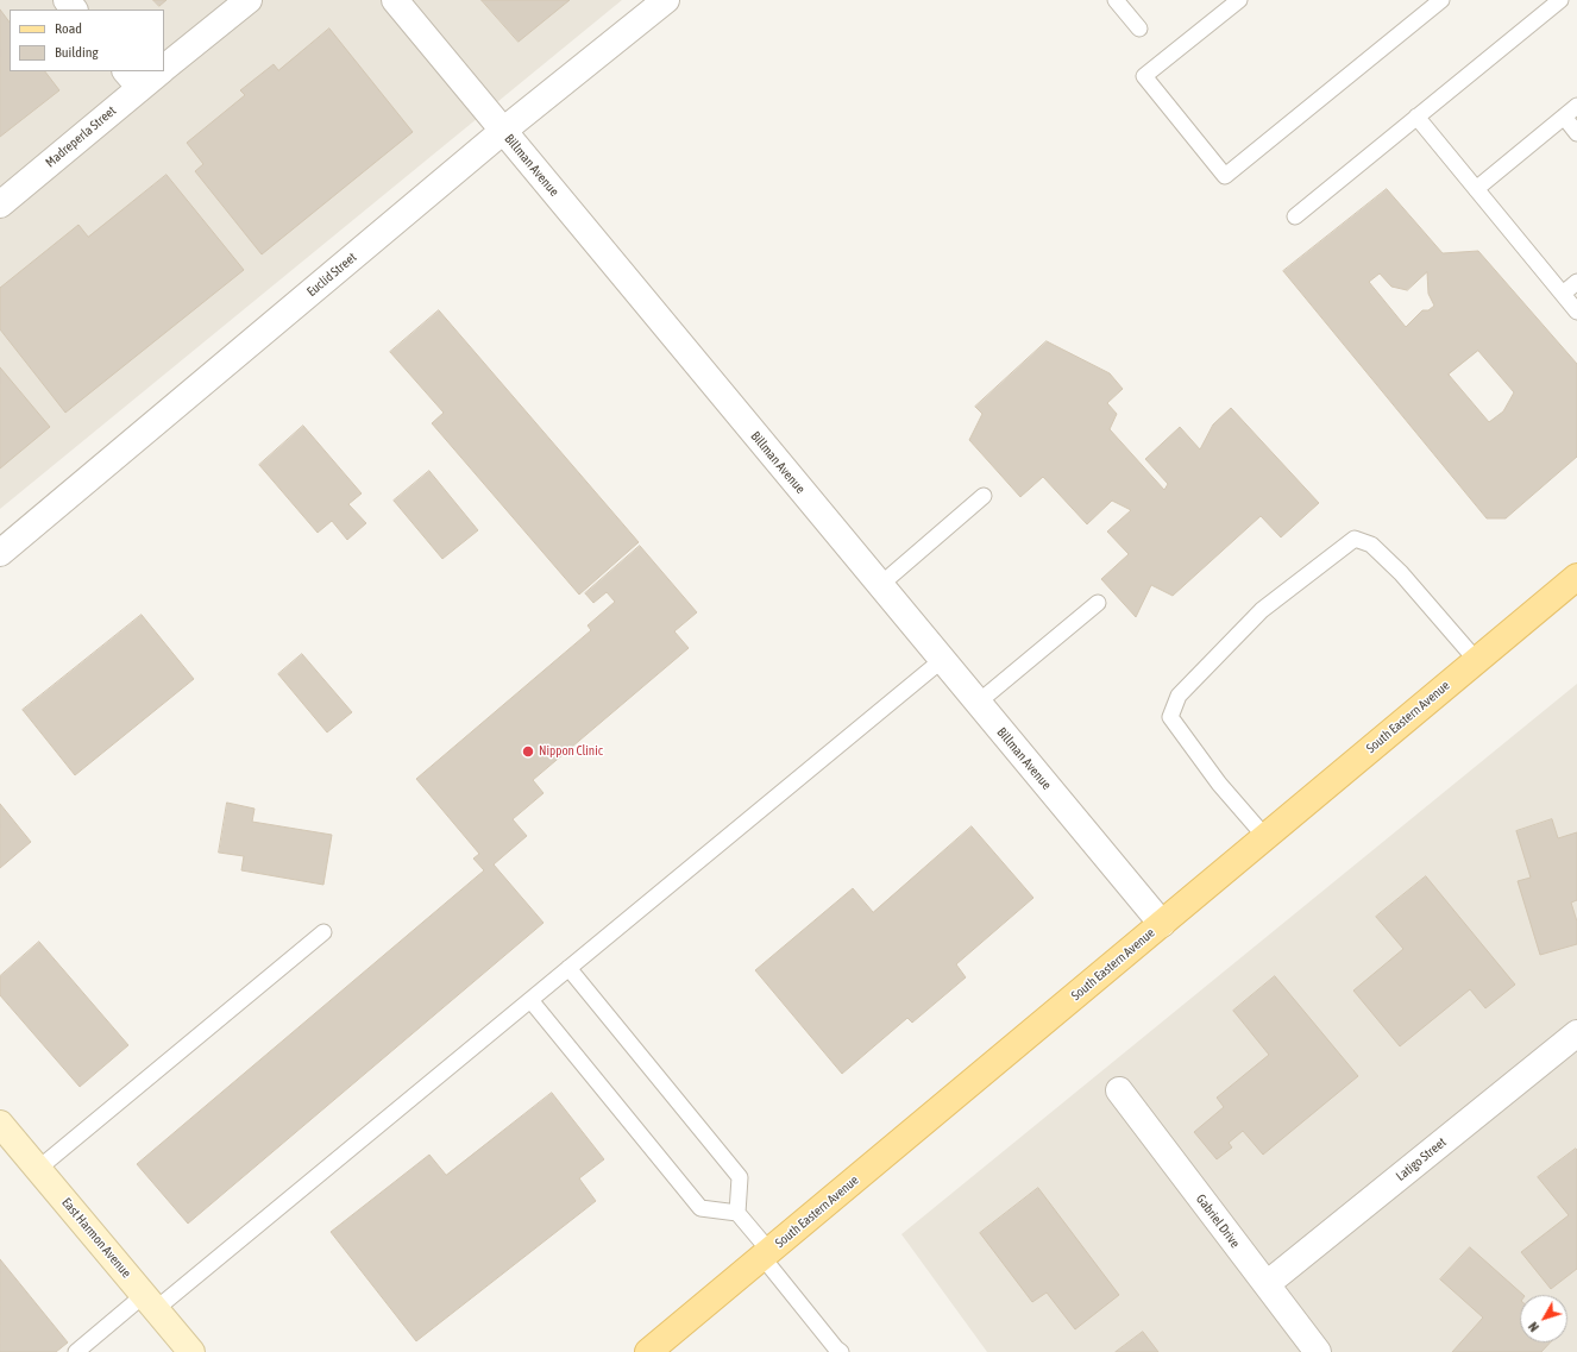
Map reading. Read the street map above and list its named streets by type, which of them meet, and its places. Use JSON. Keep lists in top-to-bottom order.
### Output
{
  "streets": {
    "main road": ["South Eastern Avenue", "East Harmon Avenue"],
    "street": [
      "Madreperla Street",
      "Billman Avenue",
      "Euclid Street",
      "Latigo Street",
      "Gabriel Drive"
    ]
  },
  "crossings": [
    ["Billman Avenue", "Euclid Street"],
    ["Billman Avenue", "South Eastern Avenue"],
    ["Latigo Street", "Gabriel Drive"]
  ],
  "places": ["Nippon Clinic"],
  "legend": ["Road", "Building"],
  "north": "bottom left"
}
